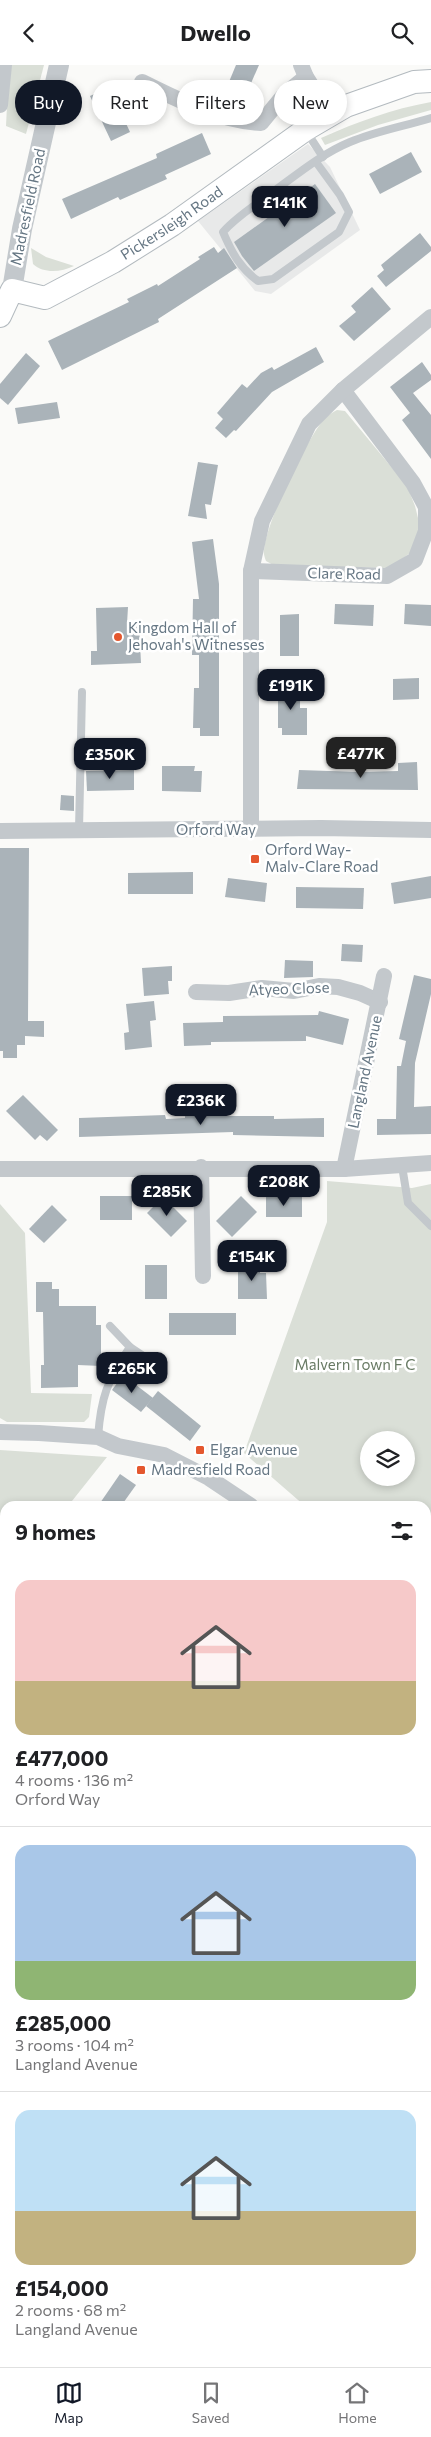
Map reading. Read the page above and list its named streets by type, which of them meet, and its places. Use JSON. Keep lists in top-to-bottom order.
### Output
{
  "streets": {
    "main road": ["Pickersleigh Road"],
    "street": [
      "Madresfield Road",
      "Clare Road",
      "Orford Way",
      "Atyeo Close",
      "Langland Avenue"
    ]
  },
  "crossings": [
    ["Madresfield Road", "Pickersleigh Road"],
    ["Atyeo Close", "Langland Avenue"]
  ],
  "parks": ["Malvern Town F C"],
  "places": {
    "other": ["Kingdom Hall of Jehovah's Witnesses"],
    "transit": ["Orford Way- Malv-Clare Road", "Elgar Avenue", "Madresfield Road"]
  },
  "page": {
    "header": "Dwello",
    "chip": [
      "Buy",
      "Rent",
      "Filters",
      "New"
    ],
    "price": [
      "£141K",
      "£191K",
      "£477K",
      "£350K",
      "£236K",
      "£208K",
      "£285K",
      "£154K",
      "£265K"
    ],
    "heading": "9 homes",
    "list": [
      {
        "name": "£477,000",
        "note": "4 rooms · 136 m² · Orford Way"
      },
      {
        "name": "£285,000",
        "note": "3 rooms · 104 m² · Langland Avenue"
      },
      {
        "name": "£154,000",
        "note": "2 rooms · 68 m² · Langland Avenue"
      }
    ],
    "tabs": ["Map", "Saved", "Home"]
  }
}
